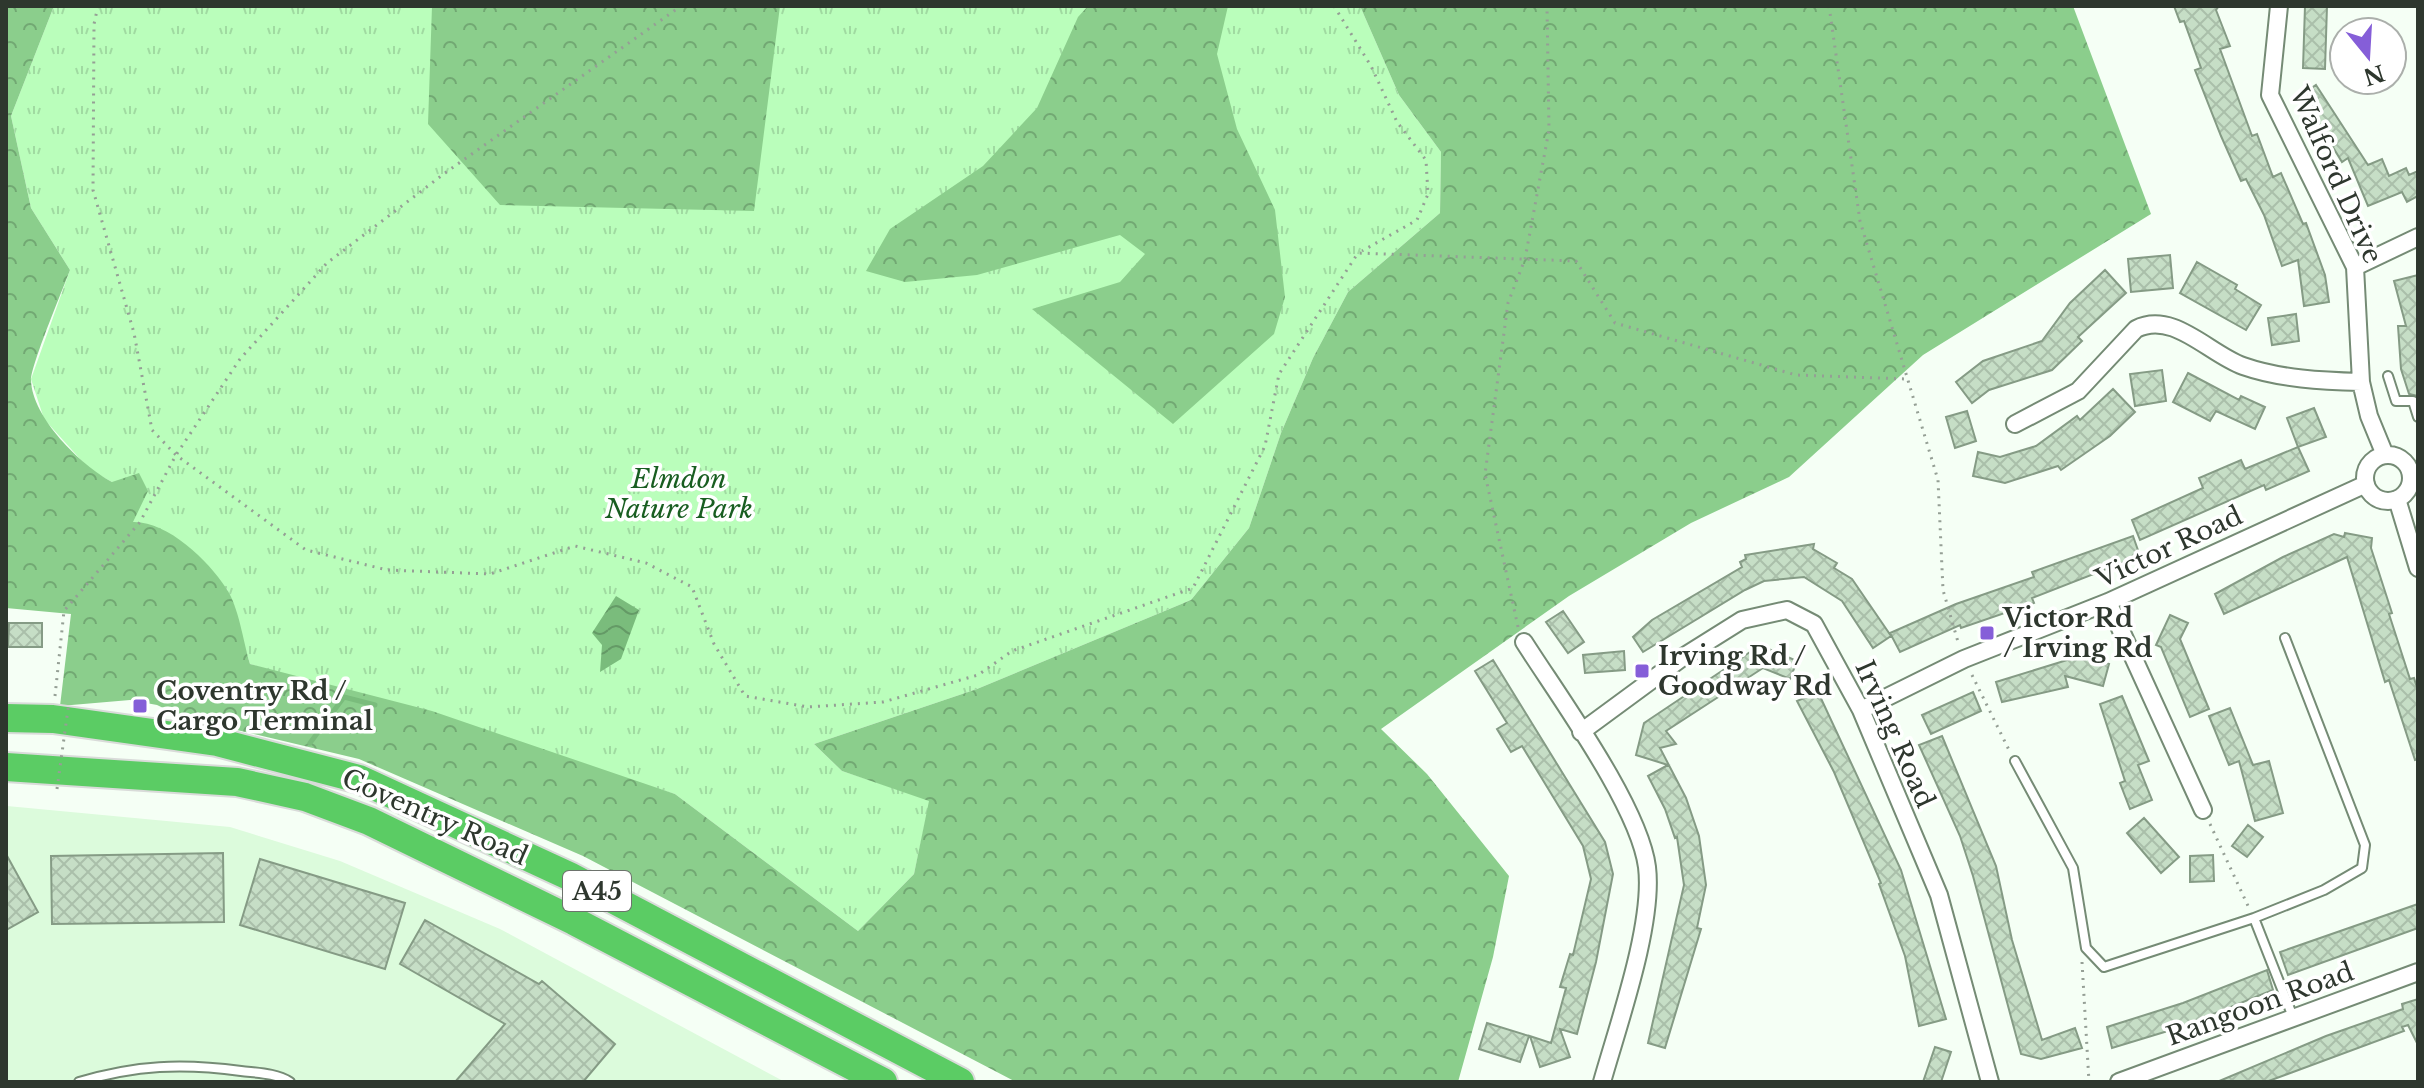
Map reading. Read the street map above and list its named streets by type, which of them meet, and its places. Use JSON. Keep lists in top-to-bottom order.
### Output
{
  "streets": {
    "highway": ["Coventry Road", "A45"],
    "street": [
      "Walford Drive",
      "Victor Road",
      "Irving Road",
      "Rangoon Road"
    ]
  },
  "crossings": [
    ["Walford Drive", "Victor Road"],
    ["Victor Road", "Irving Road"]
  ],
  "parks": ["Elmdon Nature Park"],
  "places": {
    "transit": ["Victor Rd / Irving Rd", "Irving Rd / Goodway Rd", "Coventry Rd / Cargo Terminal"]
  },
  "north": "bottom"
}
